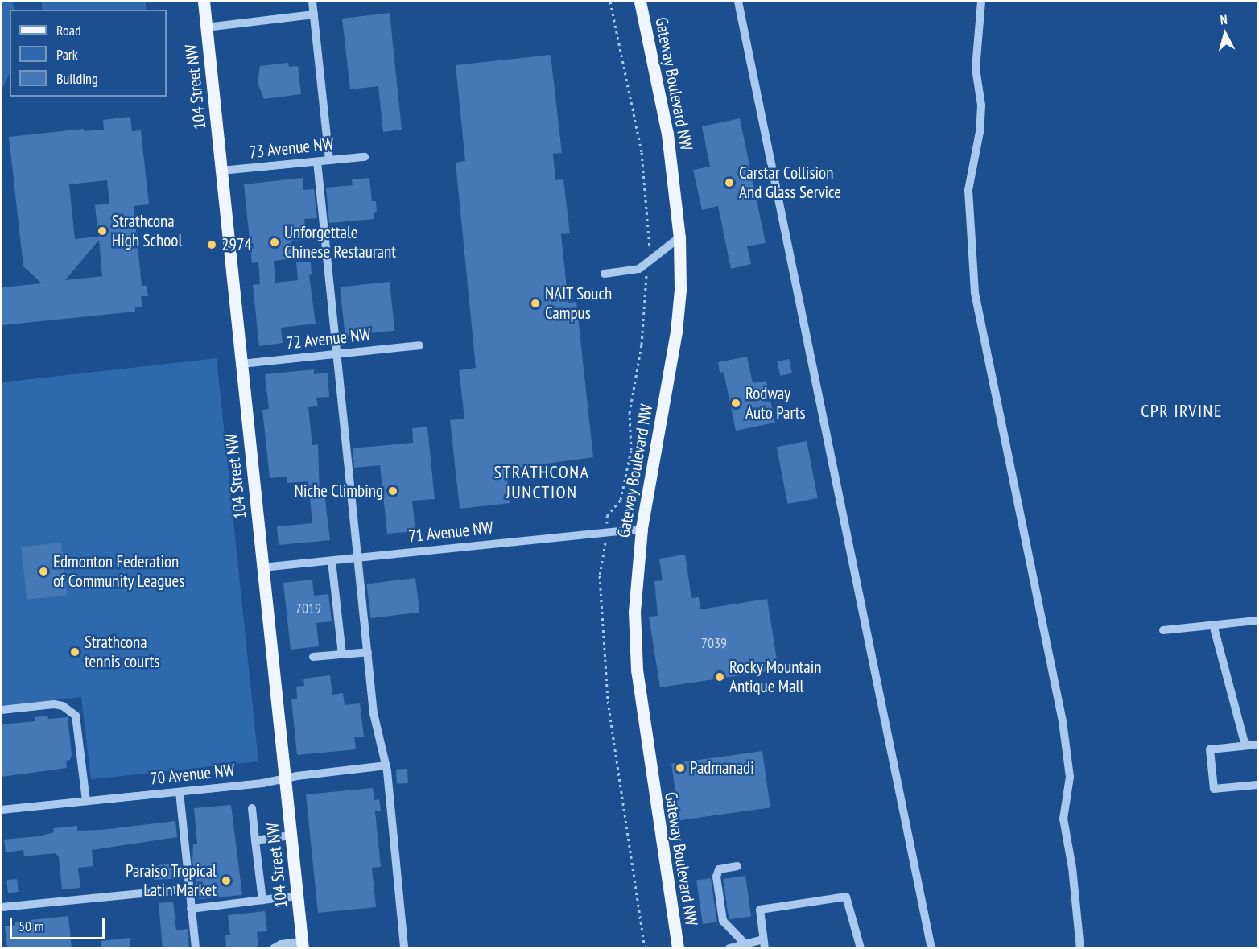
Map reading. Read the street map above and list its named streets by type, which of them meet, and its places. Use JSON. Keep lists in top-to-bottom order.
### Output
{
  "streets": {
    "main road": ["Gateway Boulevard NW", "104 Street NW"],
    "street": [
      "73 Avenue NW",
      "72 Avenue NW",
      "71 Avenue NW",
      "70 Avenue NW"
    ]
  },
  "crossings": [
    ["Gateway Boulevard NW", "71 Avenue NW"],
    ["104 Street NW", "73 Avenue NW"],
    ["104 Street NW", "72 Avenue NW"],
    ["104 Street NW", "71 Avenue NW"],
    ["104 Street NW", "70 Avenue NW"]
  ],
  "districts": ["CPR IRVINE", "STRATHCONA JUNCTION"],
  "places": [
    "Carstar Collision And Glass Service",
    "Strathcona High School",
    "Unforgettale Chinese Restaurant",
    "2974",
    "NAIT Souch Campus",
    "Rodway Auto Parts",
    "Niche Climbing",
    "Edmonton Federation of Community Leagues",
    "Strathcona tennis courts",
    "Rocky Mountain Antique Mall",
    "Padmanadi",
    "Paraiso Tropical Latin Market"
  ],
  "house_numbers": ["7019", "7039"],
  "legend": ["Road", "Park", "Building"],
  "scale_bar": "50 m",
  "north": "top"
}
